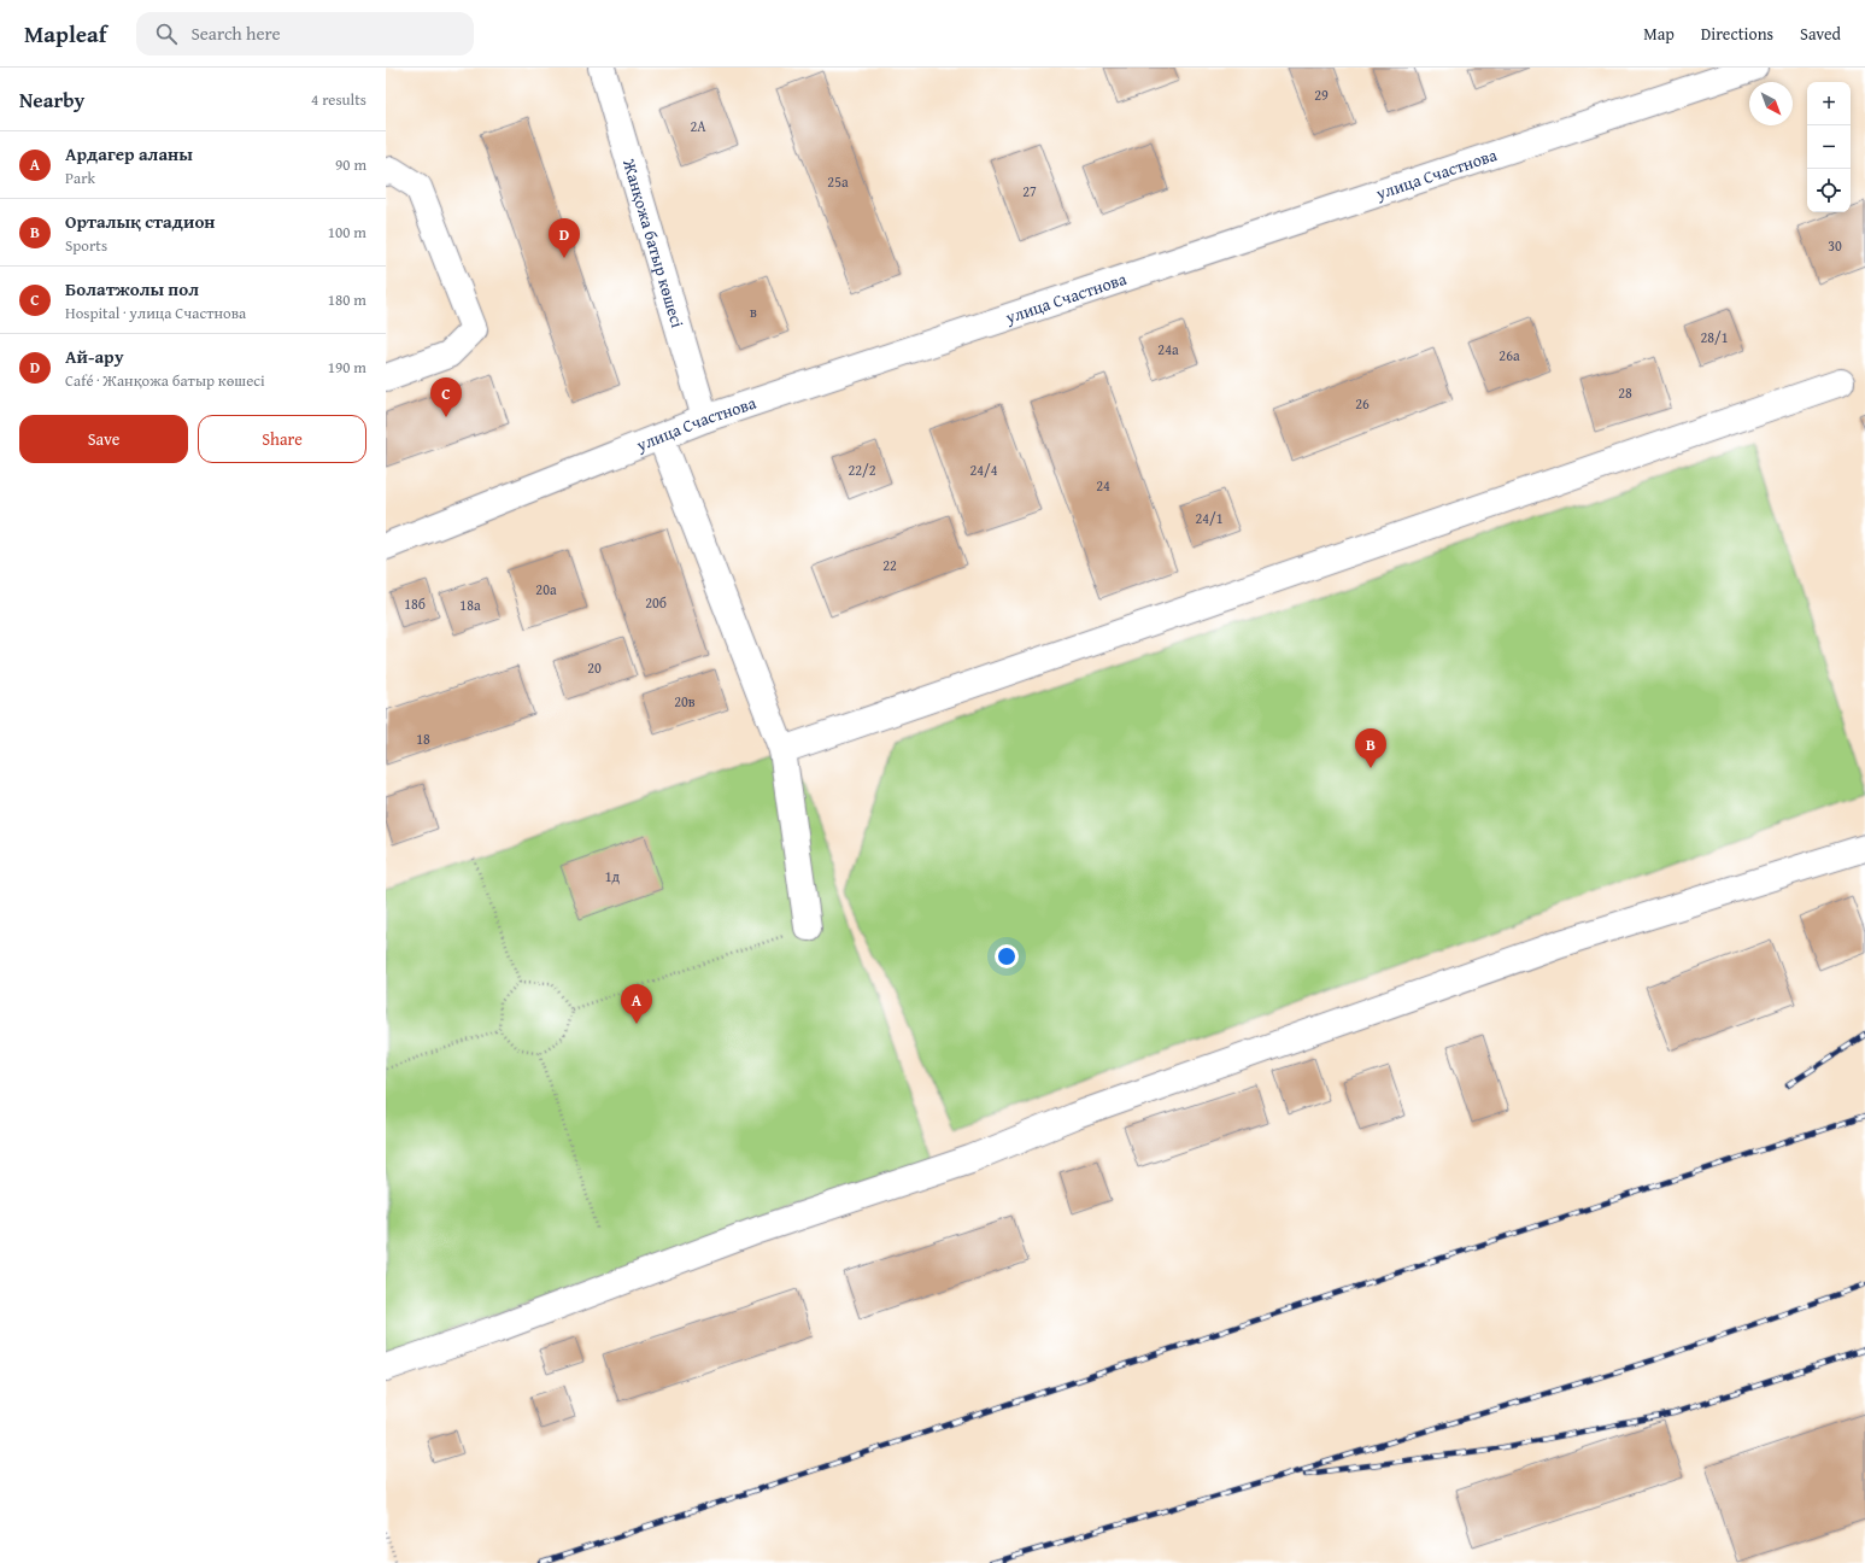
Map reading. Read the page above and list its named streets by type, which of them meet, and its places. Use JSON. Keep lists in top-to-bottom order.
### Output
{
  "streets": {
    "street": ["улица Счастнова", "Жанқожа батыр көшесі"]
  },
  "crossings": [
    ["улица Счастнова", "Жанқожа батыр көшесі"]
  ],
  "house_numbers": [
    "29",
    "2А",
    "25а",
    "27",
    "30",
    "в",
    "28/1",
    "24а",
    "26а",
    "28",
    "26",
    "22/2",
    "24/4",
    "24",
    "24/1",
    "22",
    "20а",
    "20б",
    "18б",
    "18а",
    "20",
    "20в",
    "18",
    "1д"
  ],
  "north": "bottom right",
  "page": {
    "header": "Mapleaf",
    "search": "Search here",
    "nav": ["Map", "Directions", "Saved"],
    "heading": ["Nearby", "4 results"],
    "map_buttons": ["+", "−"],
    "list": [
      {
        "mark": "A",
        "name": "Ардагер аланы",
        "note": "Park",
        "value": "90 m"
      },
      {
        "mark": "B",
        "name": "Орталық стадион",
        "note": "Sports",
        "value": "100 m"
      },
      {
        "mark": "C",
        "name": "Болатжолы пол",
        "note": "Hospital · улица Счастнова",
        "value": "180 m"
      },
      {
        "mark": "D",
        "name": "Ай-ару",
        "note": "Café · Жанқожа батыр көшесі",
        "value": "190 m"
      }
    ],
    "pins": [
      "D",
      "C",
      "B",
      "A"
    ],
    "buttons": ["Save", "Share"]
  }
}
